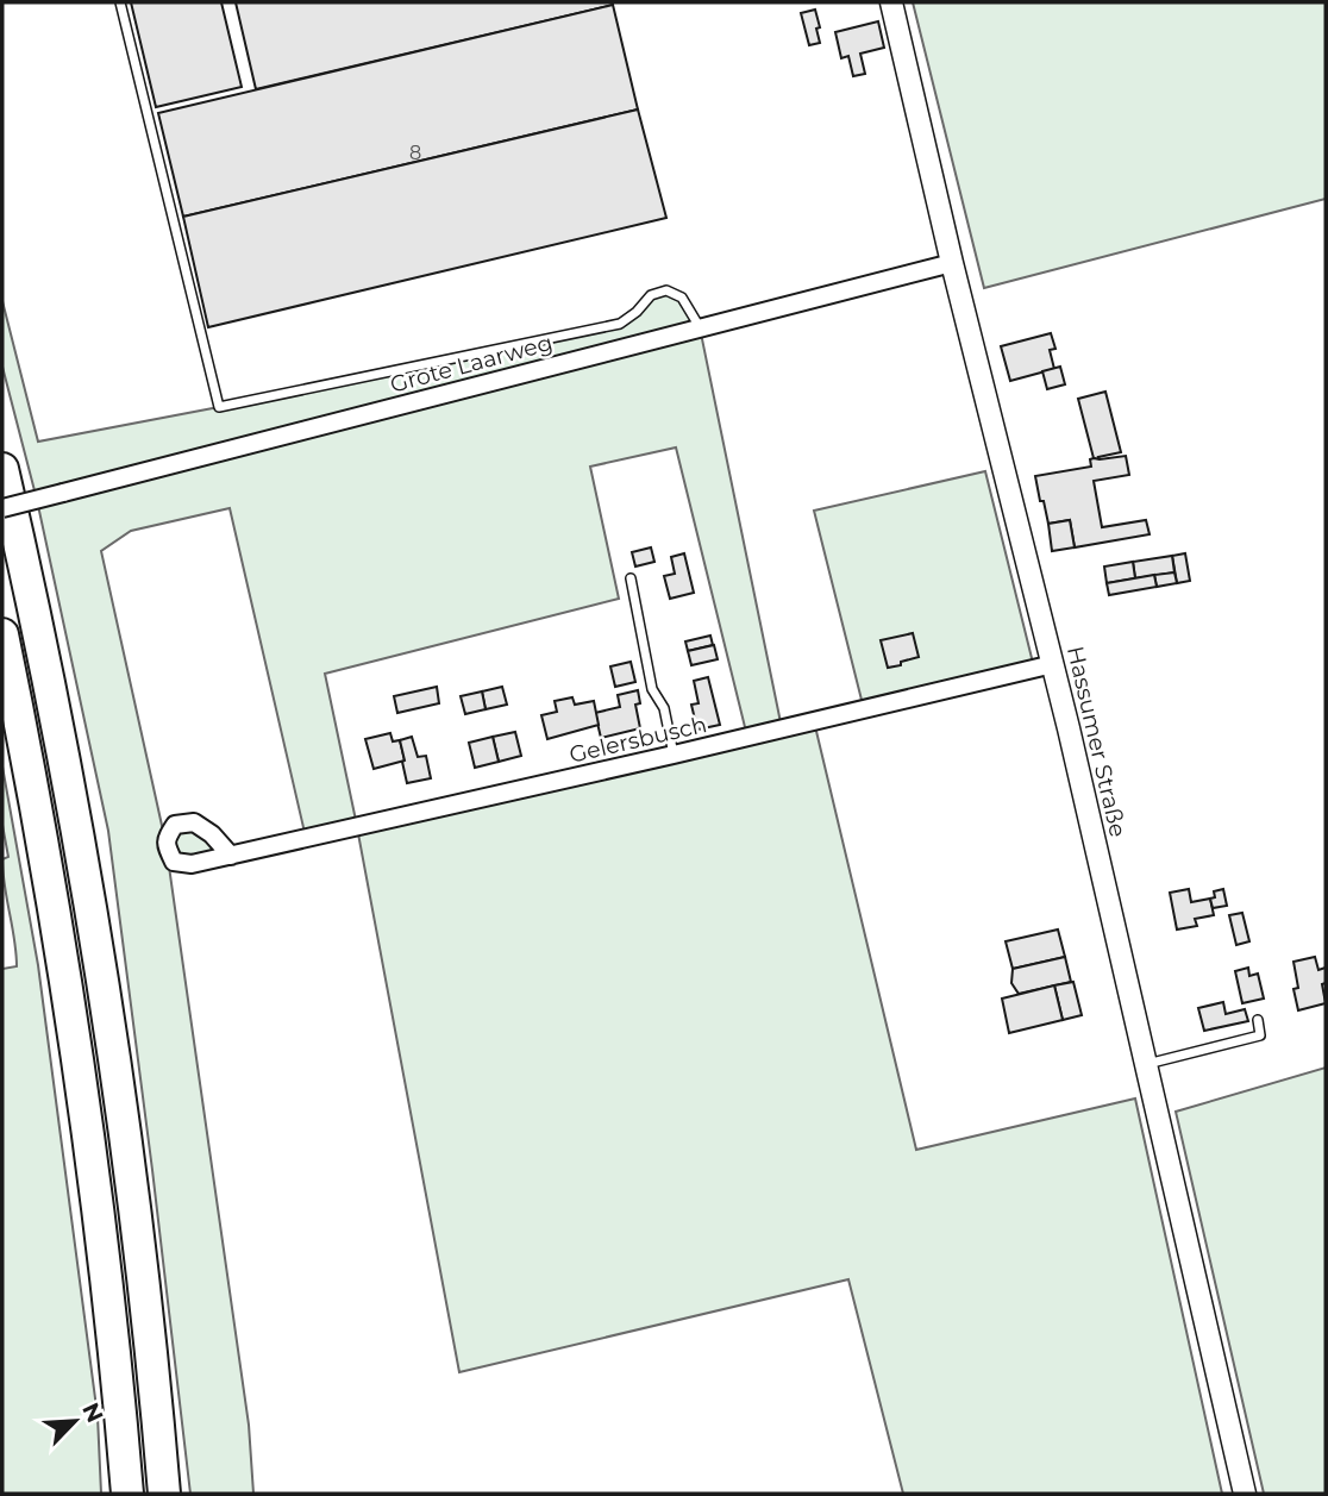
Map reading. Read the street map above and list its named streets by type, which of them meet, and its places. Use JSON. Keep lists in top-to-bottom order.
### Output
{
  "streets": {
    "street": ["Grote Laarweg", "Gelersbusch", "Hassumer Straße"]
  },
  "crossings": [
    ["Grote Laarweg", "Hassumer Straße"],
    ["Gelersbusch", "Hassumer Straße"]
  ],
  "house_numbers": ["8"],
  "north": "top right"
}
